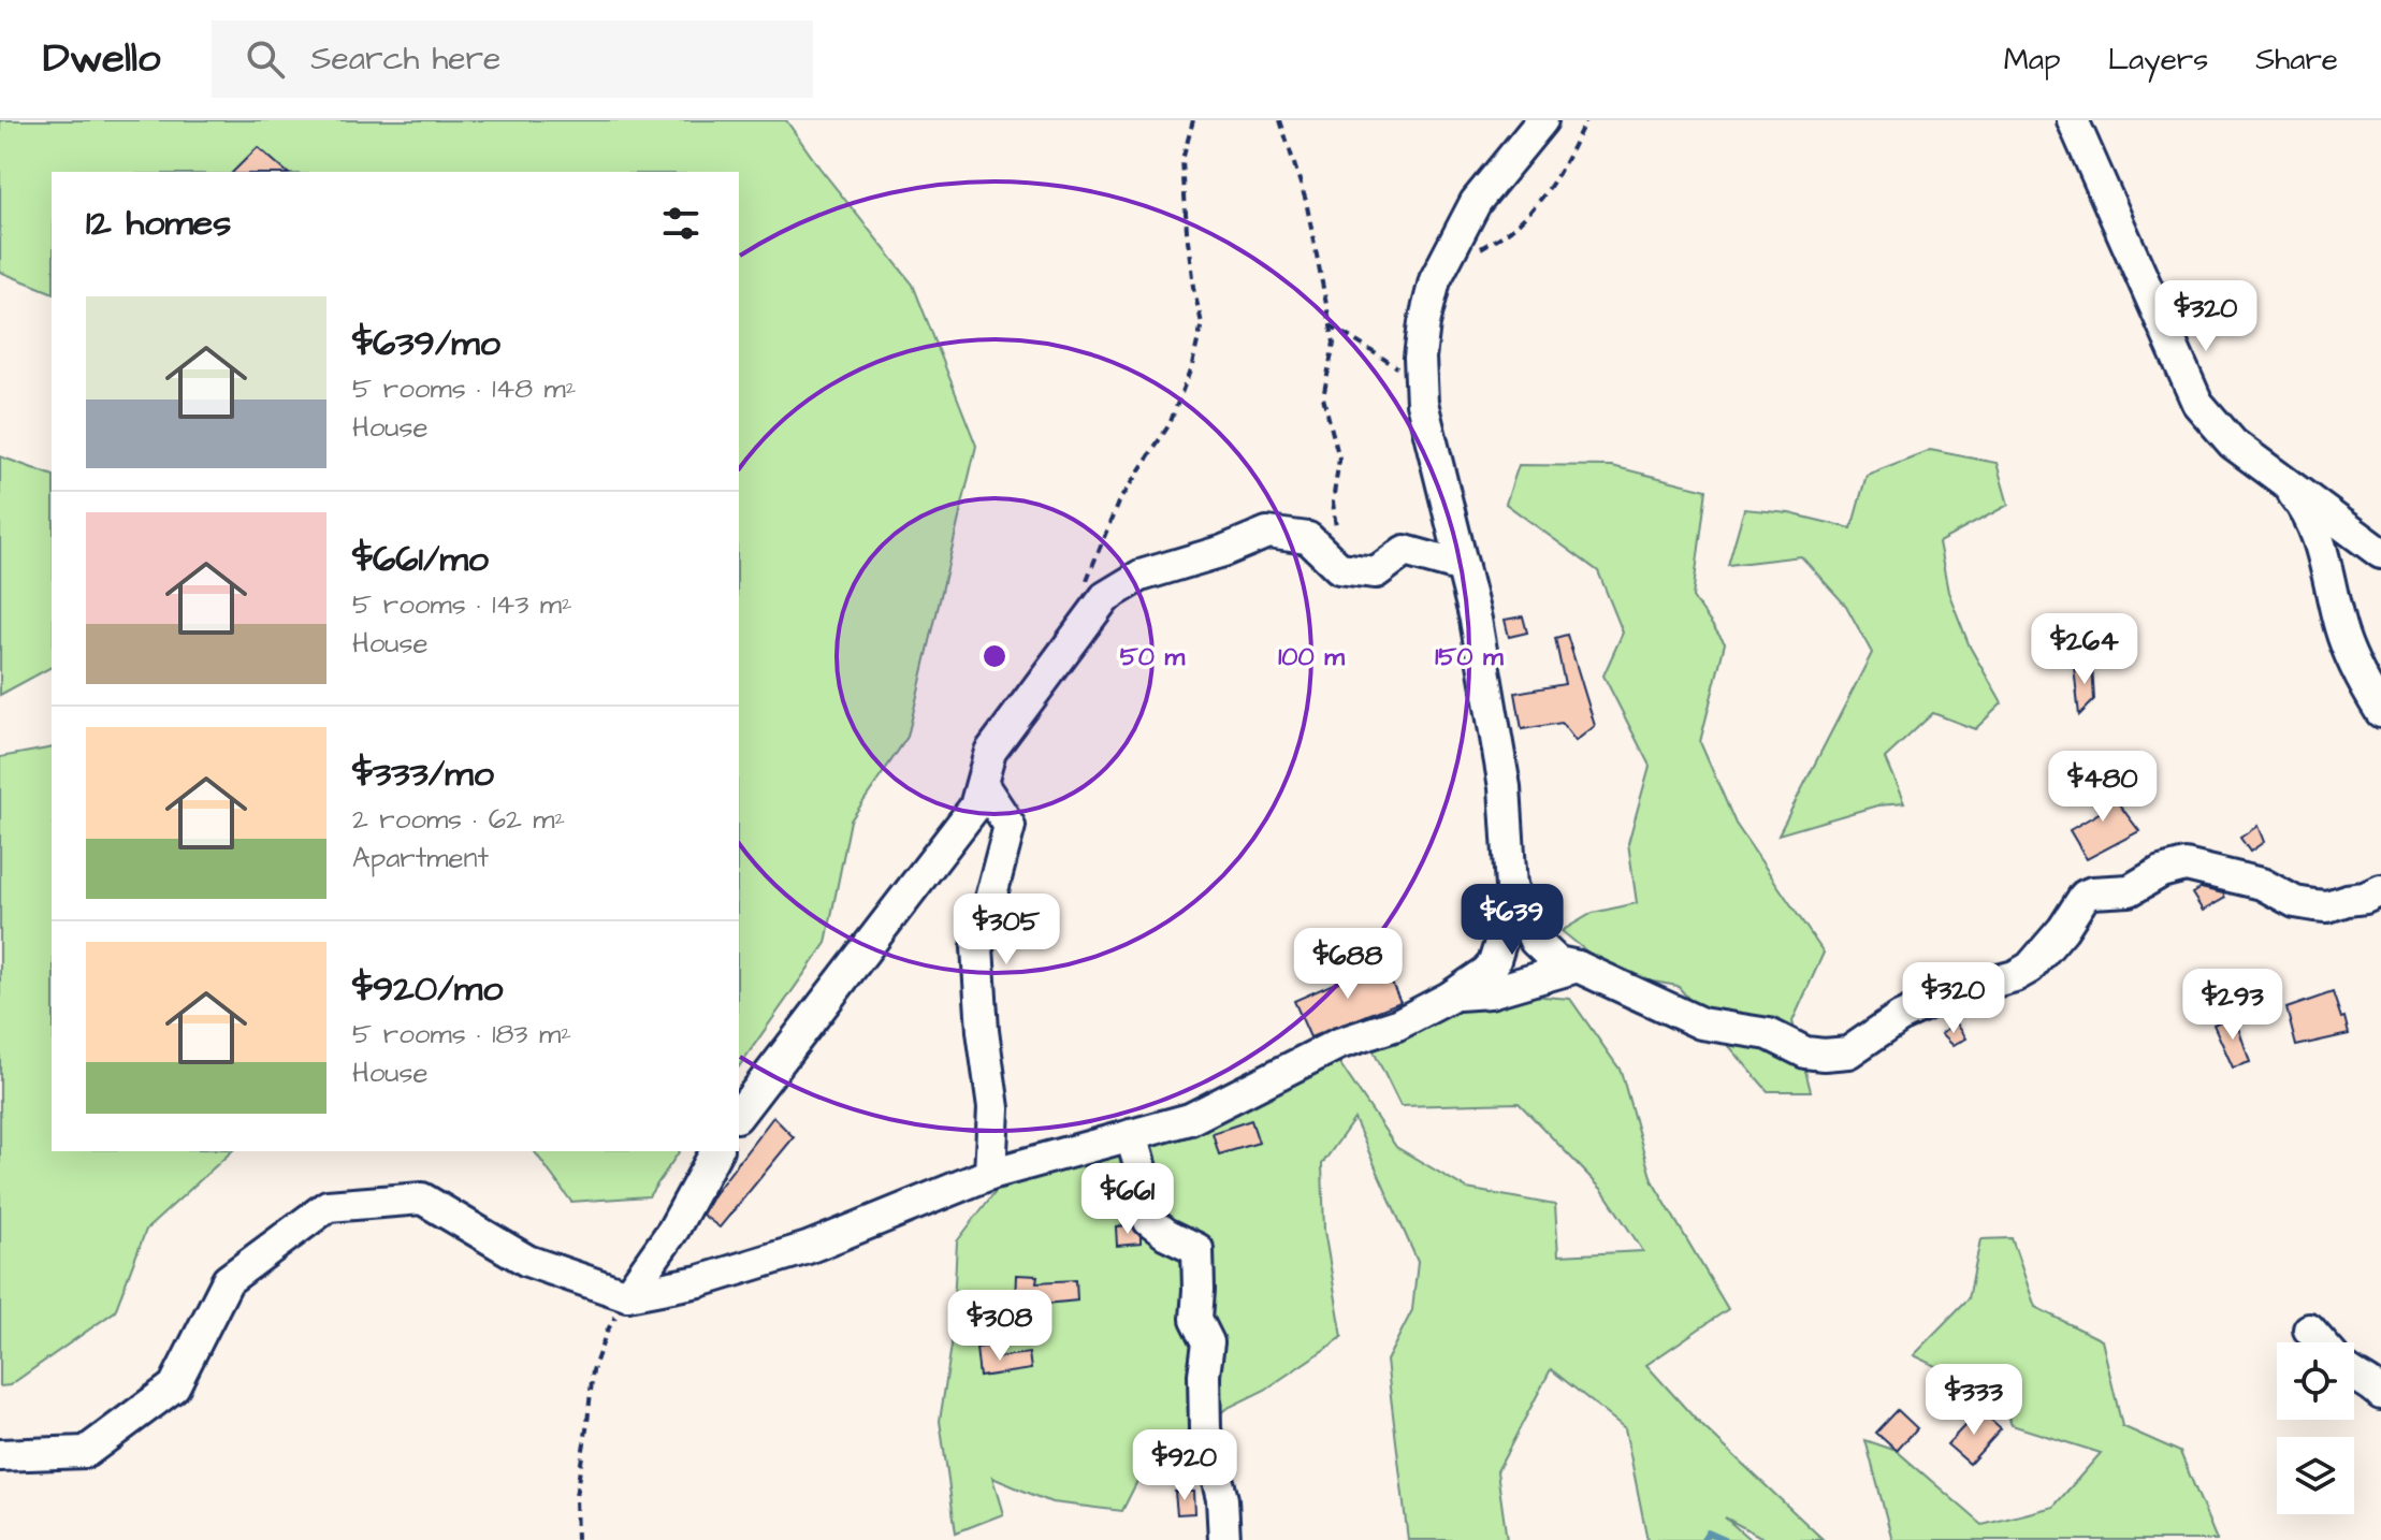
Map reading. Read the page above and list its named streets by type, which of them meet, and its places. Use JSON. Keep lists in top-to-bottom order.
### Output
{
  "page": {
    "header": "Dwello",
    "search": "Search here",
    "nav": ["Map", "Layers", "Share"],
    "heading": "12 homes",
    "list": [
      {
        "name": "$639/mo",
        "note": "5 rooms · 148 m² · House"
      },
      {
        "name": "$661/mo",
        "note": "5 rooms · 143 m² · House"
      },
      {
        "name": "$333/mo",
        "note": "2 rooms · 62 m² · Apartment"
      },
      {
        "name": "$920/mo",
        "note": "5 rooms · 183 m² · House"
      }
    ],
    "price": [
      "$320",
      "$264",
      "$480",
      "$639",
      "$305",
      "$688",
      "$320",
      "$293",
      "$661",
      "$308",
      "$333",
      "$920"
    ]
  },
  "rings": ["50 m", "100 m", "150 m"]
}
